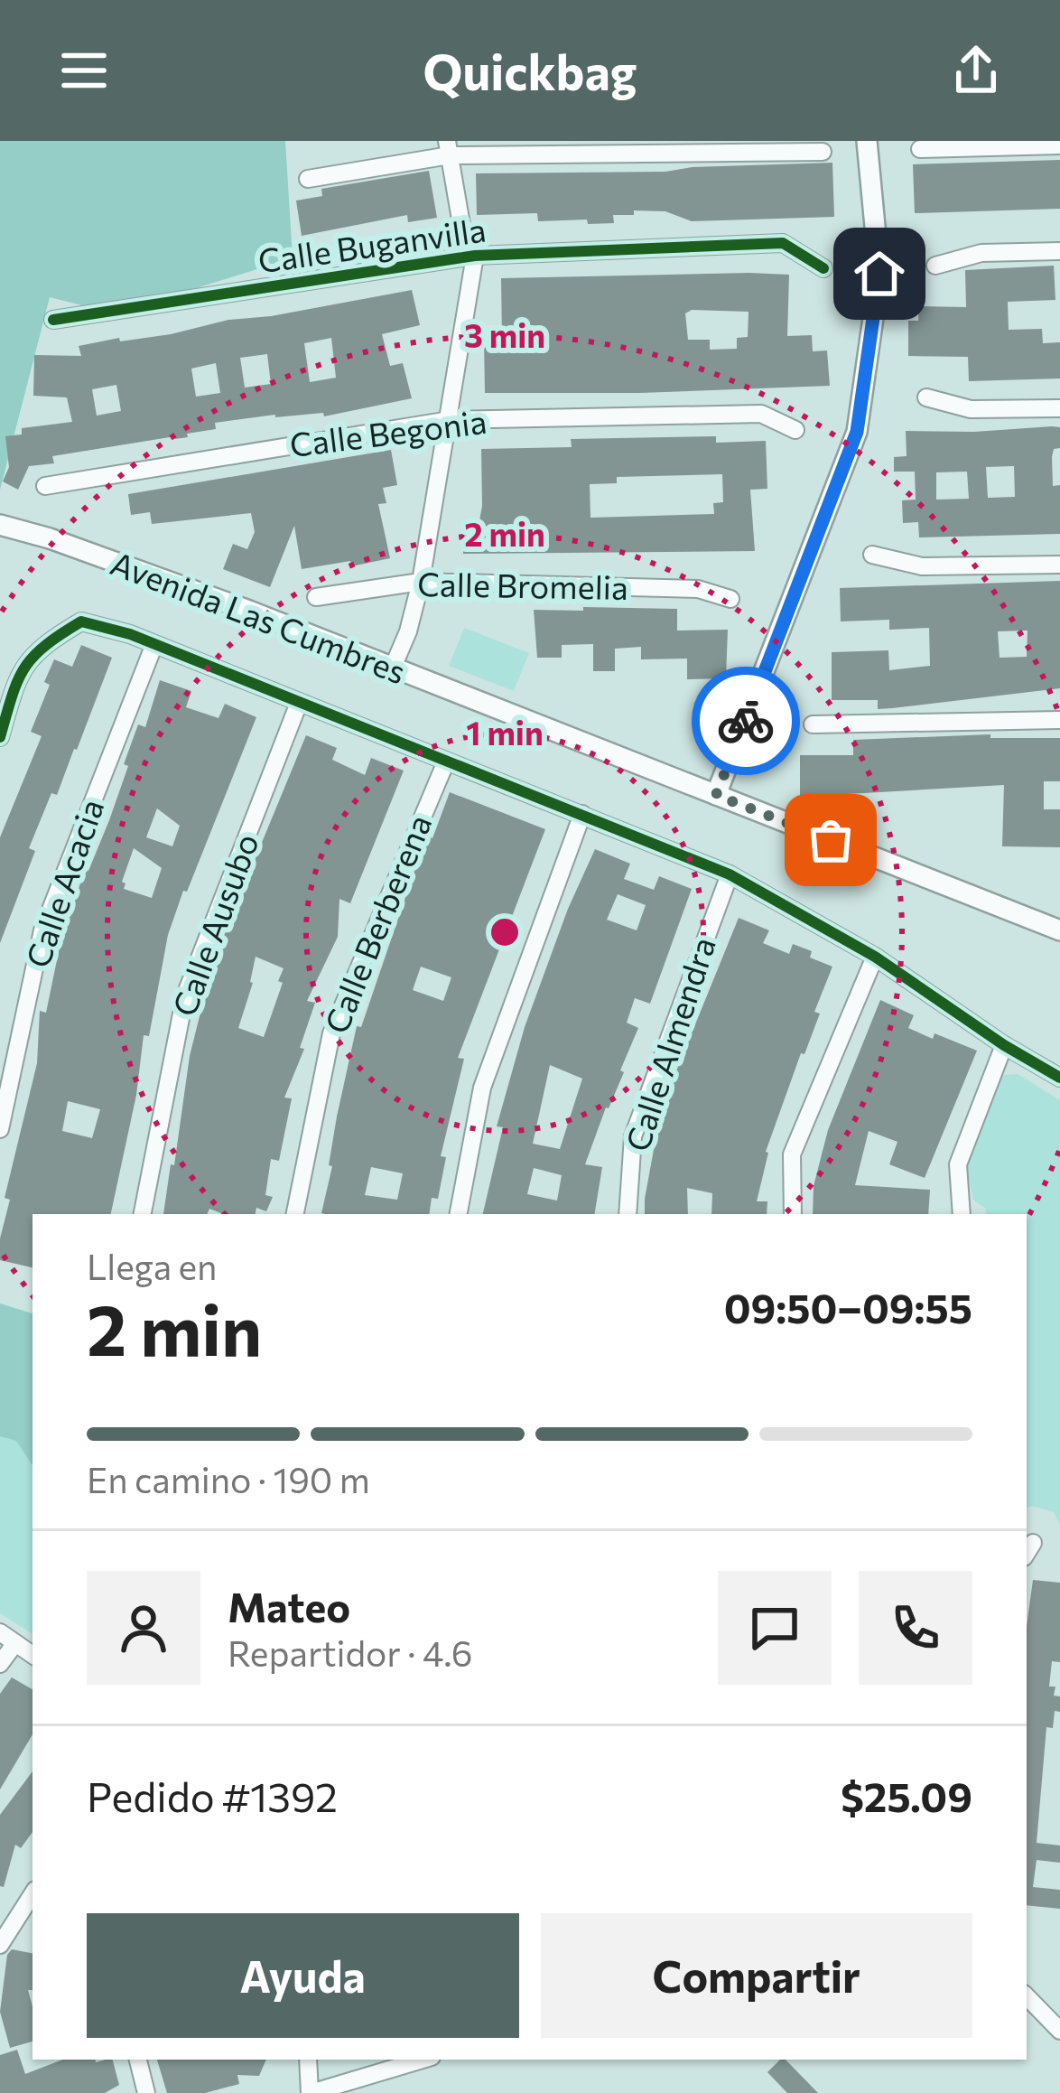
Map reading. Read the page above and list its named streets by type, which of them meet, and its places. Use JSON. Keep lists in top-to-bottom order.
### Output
{
  "streets": {
    "street": [
      "Calle Buganvilla",
      "Calle Begonia",
      "Calle Bromelia",
      "Avenida Las Cumbres",
      "Calle Acacia",
      "Calle Berberena",
      "Calle Ausubo",
      "Calle Almendra"
    ]
  },
  "page": {
    "header": "Quickbag",
    "heading": ["2 min", "Llega en", "09:50–09:55"],
    "panel": [
      "Mateo",
      "Repartidor · 4.6",
      "Pedido #1392",
      "$25.09"
    ],
    "bar": "En camino · 190 m",
    "buttons": ["Ayuda", "Compartir"]
  },
  "rings": ["3 min", "2 min", "1 min"]
}
